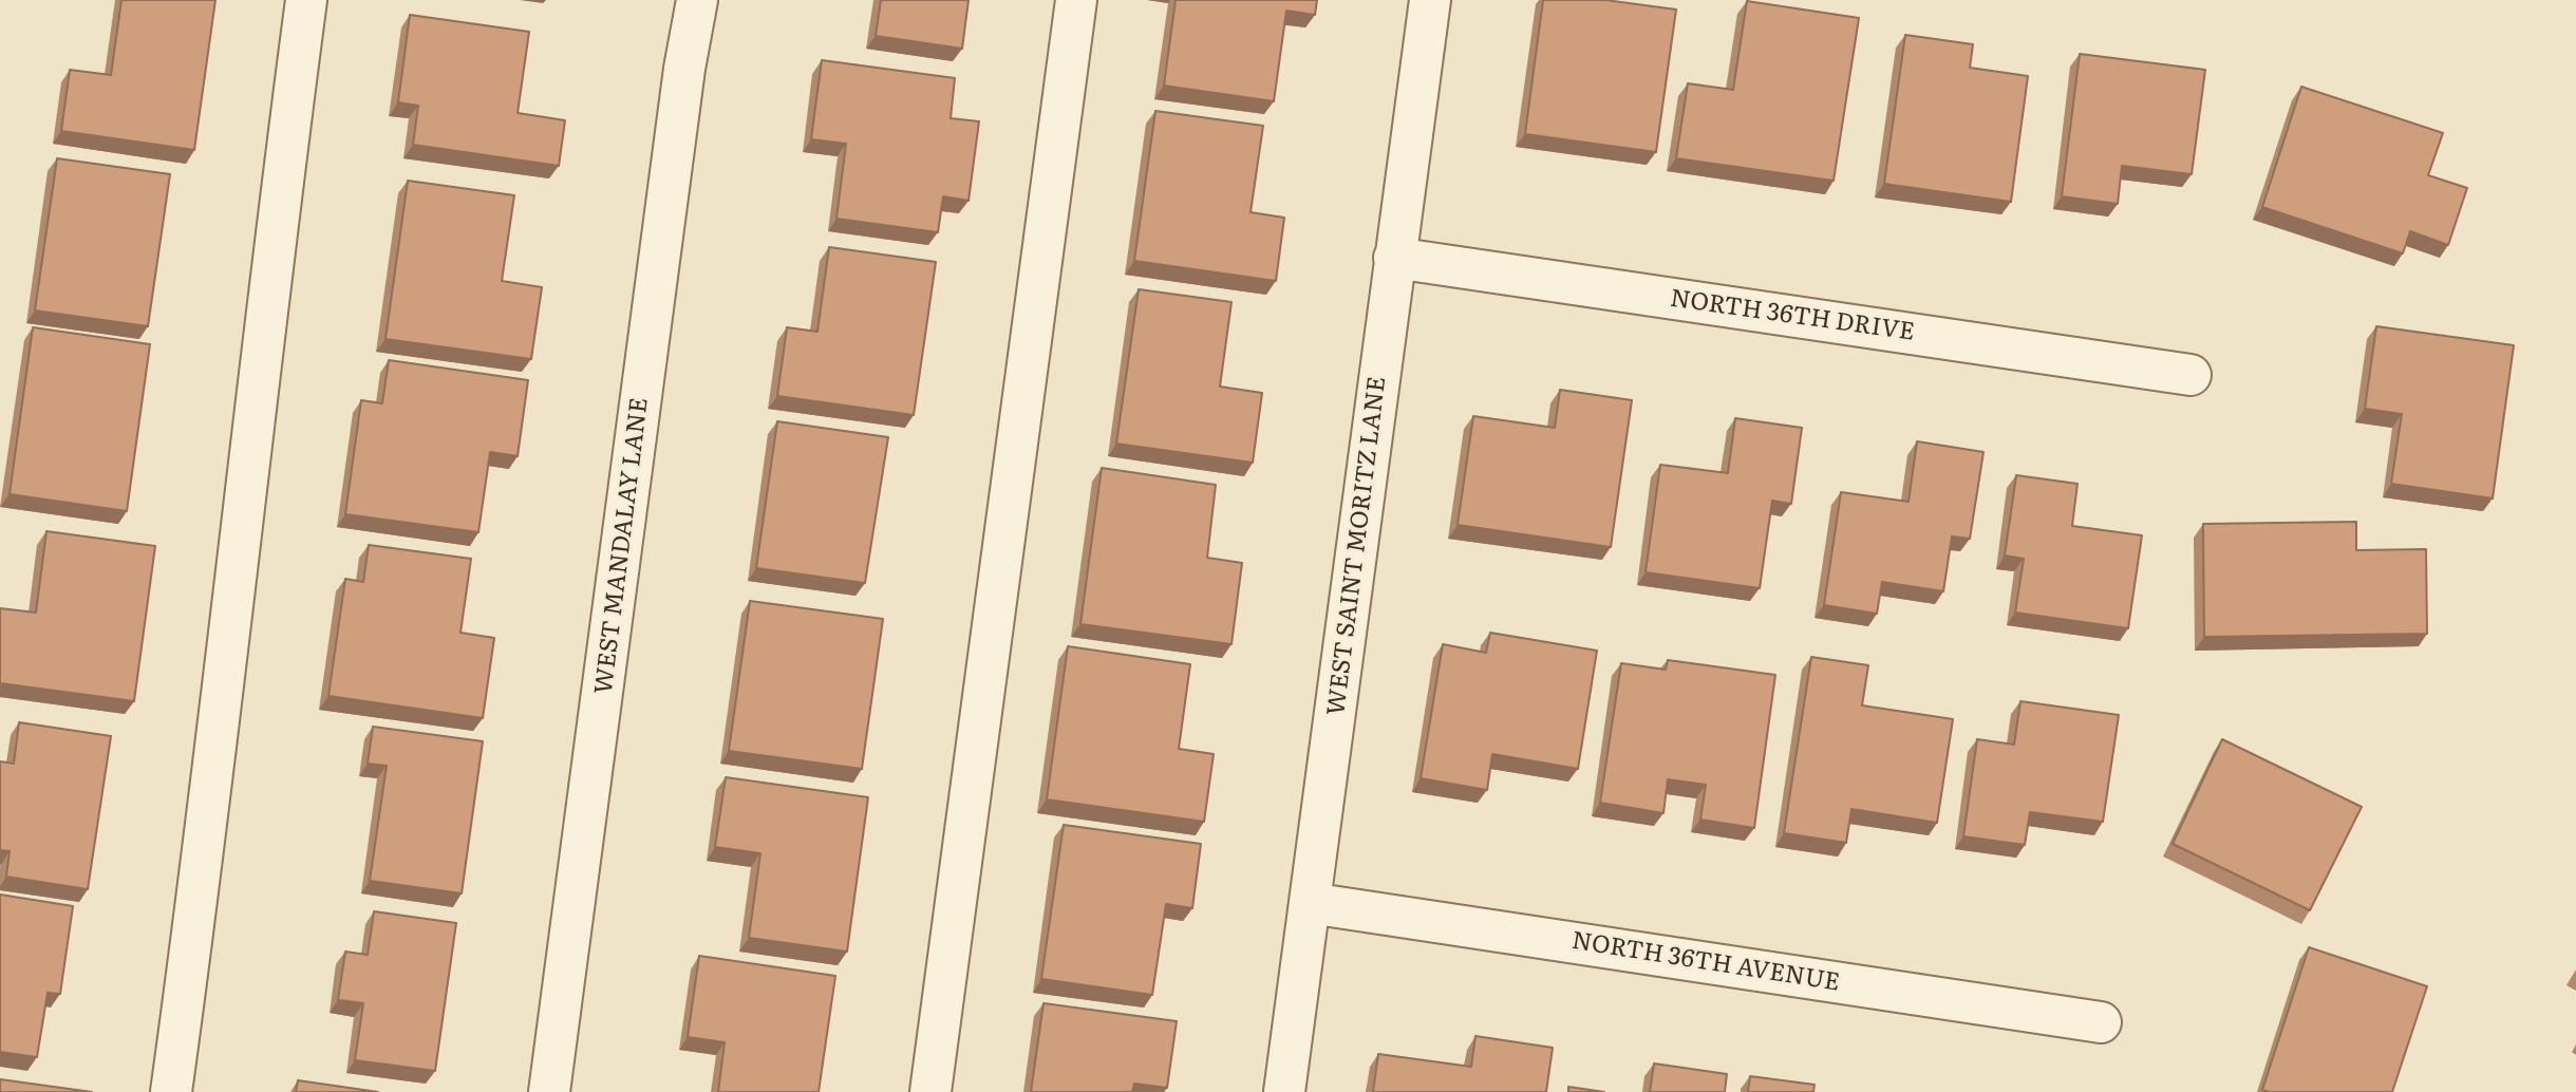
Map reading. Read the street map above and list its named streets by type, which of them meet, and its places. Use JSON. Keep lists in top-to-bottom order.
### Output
{
  "streets": {
    "street": [
      "NORTH 36TH DRIVE",
      "WEST MANDALAY LANE",
      "WEST SAINT MORITZ LANE",
      "NORTH 36TH AVENUE"
    ]
  },
  "crossings": [
    ["NORTH 36TH DRIVE", "WEST SAINT MORITZ LANE"],
    ["WEST SAINT MORITZ LANE", "NORTH 36TH AVENUE"]
  ]
}
